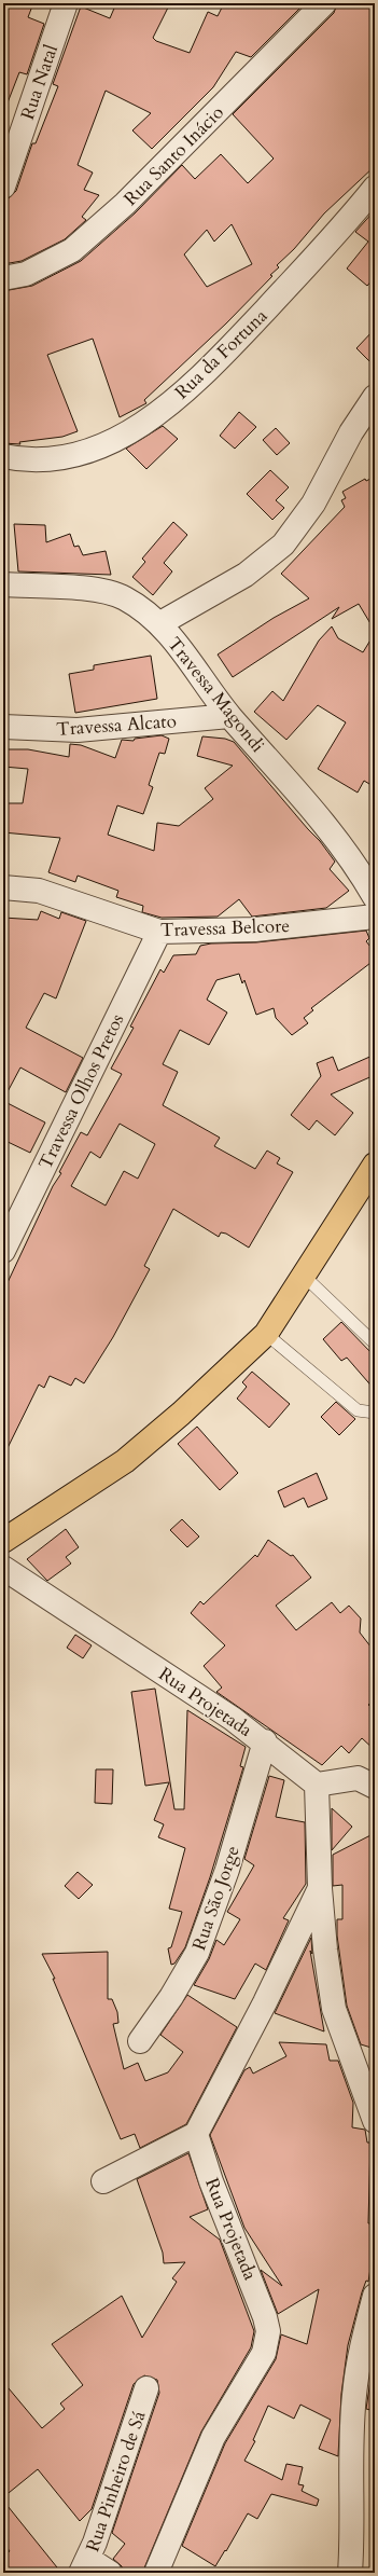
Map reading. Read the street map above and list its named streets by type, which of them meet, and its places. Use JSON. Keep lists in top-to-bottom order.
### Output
{
  "streets": {
    "street": [
      "Rua Natal",
      "Rua Santo Inácio",
      "Rua da Fortuna",
      "Travessa Magondi",
      "Travessa Alcato",
      "Travessa Belcore",
      "Travessa Olhos Pretos",
      "Rua Projetada",
      "Rua São Jorge",
      "Rua Pinheiro de Sá"
    ]
  },
  "crossings": [
    ["Travessa Magondi", "Travessa Alcato"],
    ["Travessa Belcore", "Travessa Olhos Pretos"],
    ["Rua Projetada", "Rua São Jorge"]
  ]
}
